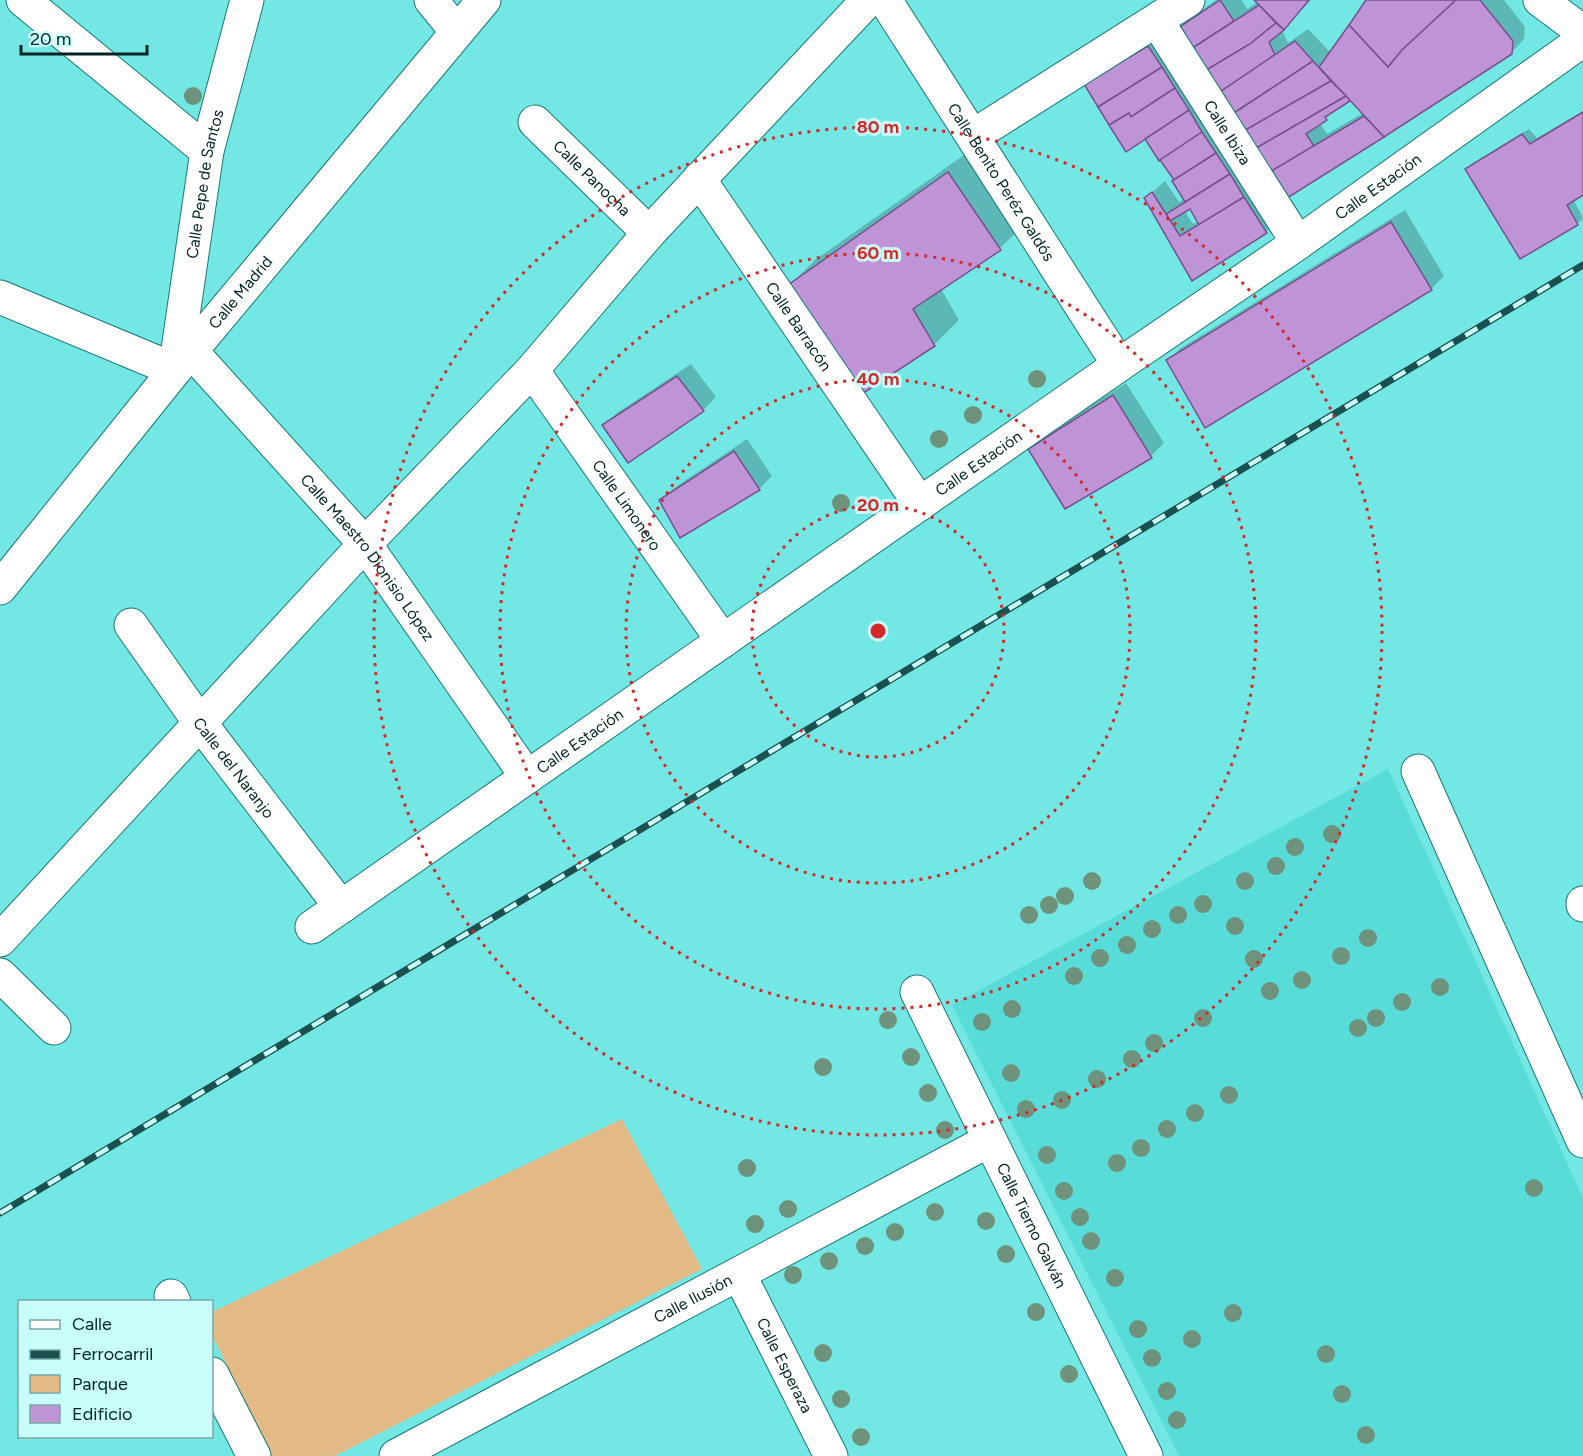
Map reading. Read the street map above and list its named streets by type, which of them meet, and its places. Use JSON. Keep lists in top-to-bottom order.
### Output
{
  "streets": {
    "street": [
      "Calle Ibiza",
      "Calle Panocha",
      "Calle Benito Peréz Galdós",
      "Calle Pepe de Santos",
      "Calle Estación",
      "Calle Madrid",
      "Calle Barracón",
      "Calle Limonero",
      "Calle Maestro Dionisio López",
      "Calle del Naranjo",
      "Calle Tierno Galván",
      "Calle Ilusión",
      "Calle Esperaza"
    ]
  },
  "crossings": [
    ["Calle Ibiza", "Calle Estación"],
    ["Calle Benito Peréz Galdós", "Calle Estación"],
    ["Calle Pepe de Santos", "Calle Madrid"],
    ["Calle Pepe de Santos", "Calle Maestro Dionisio López"],
    ["Calle Estación", "Calle Barracón"],
    ["Calle Estación", "Calle Limonero"],
    ["Calle Estación", "Calle Maestro Dionisio López"],
    ["Calle Estación", "Calle del Naranjo"],
    ["Calle Madrid", "Calle Maestro Dionisio López"],
    ["Calle Tierno Galván", "Calle Ilusión"],
    ["Calle Ilusión", "Calle Esperaza"]
  ],
  "legend": [
    "Calle",
    "Ferrocarril",
    "Parque",
    "Edificio"
  ],
  "scale_bar": "20 m",
  "rings": [
    "80 m",
    "60 m",
    "40 m",
    "20 m"
  ]
}
